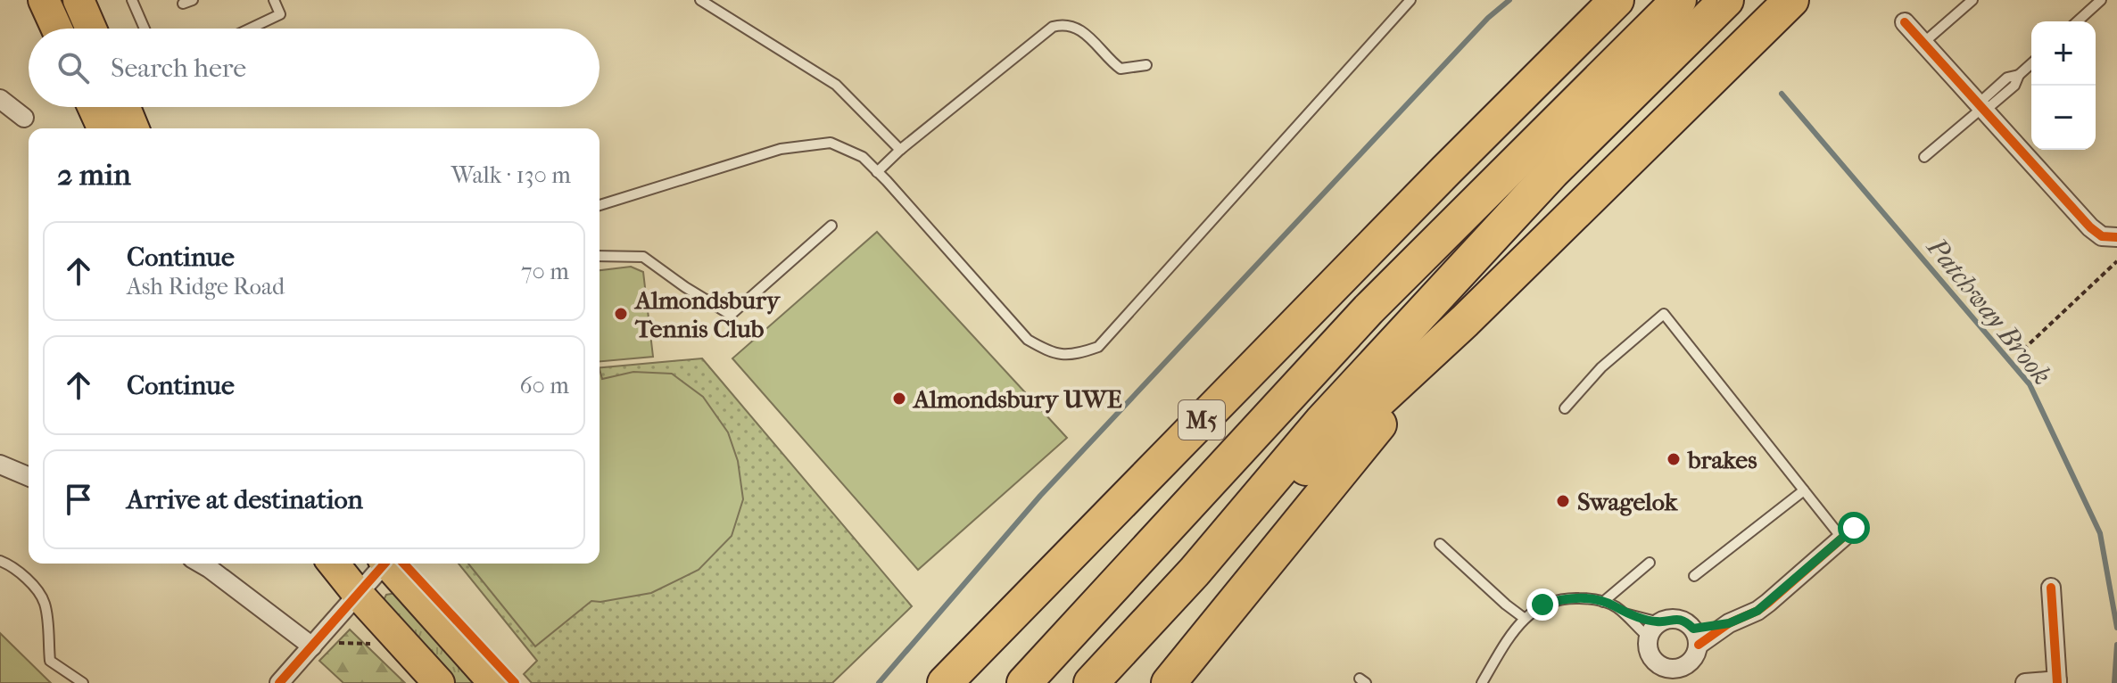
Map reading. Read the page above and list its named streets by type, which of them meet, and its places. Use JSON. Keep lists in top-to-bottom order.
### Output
{
  "streets": {
    "highway": ["M5"]
  },
  "water": ["Patchway Brook"],
  "places": [
    "Almondsbury Tennis Club",
    "Almondsbury UWE",
    "brakes",
    "Swagelok"
  ],
  "page": {
    "map_buttons": ["+", "−"],
    "search": "Search here",
    "heading": ["2 min", "Walk · 130 m"],
    "list": [
      ["Continue", "Ash Ridge Road", "70 m"],
      ["Continue", "60 m"],
      "Arrive at destination"
    ]
  }
}
